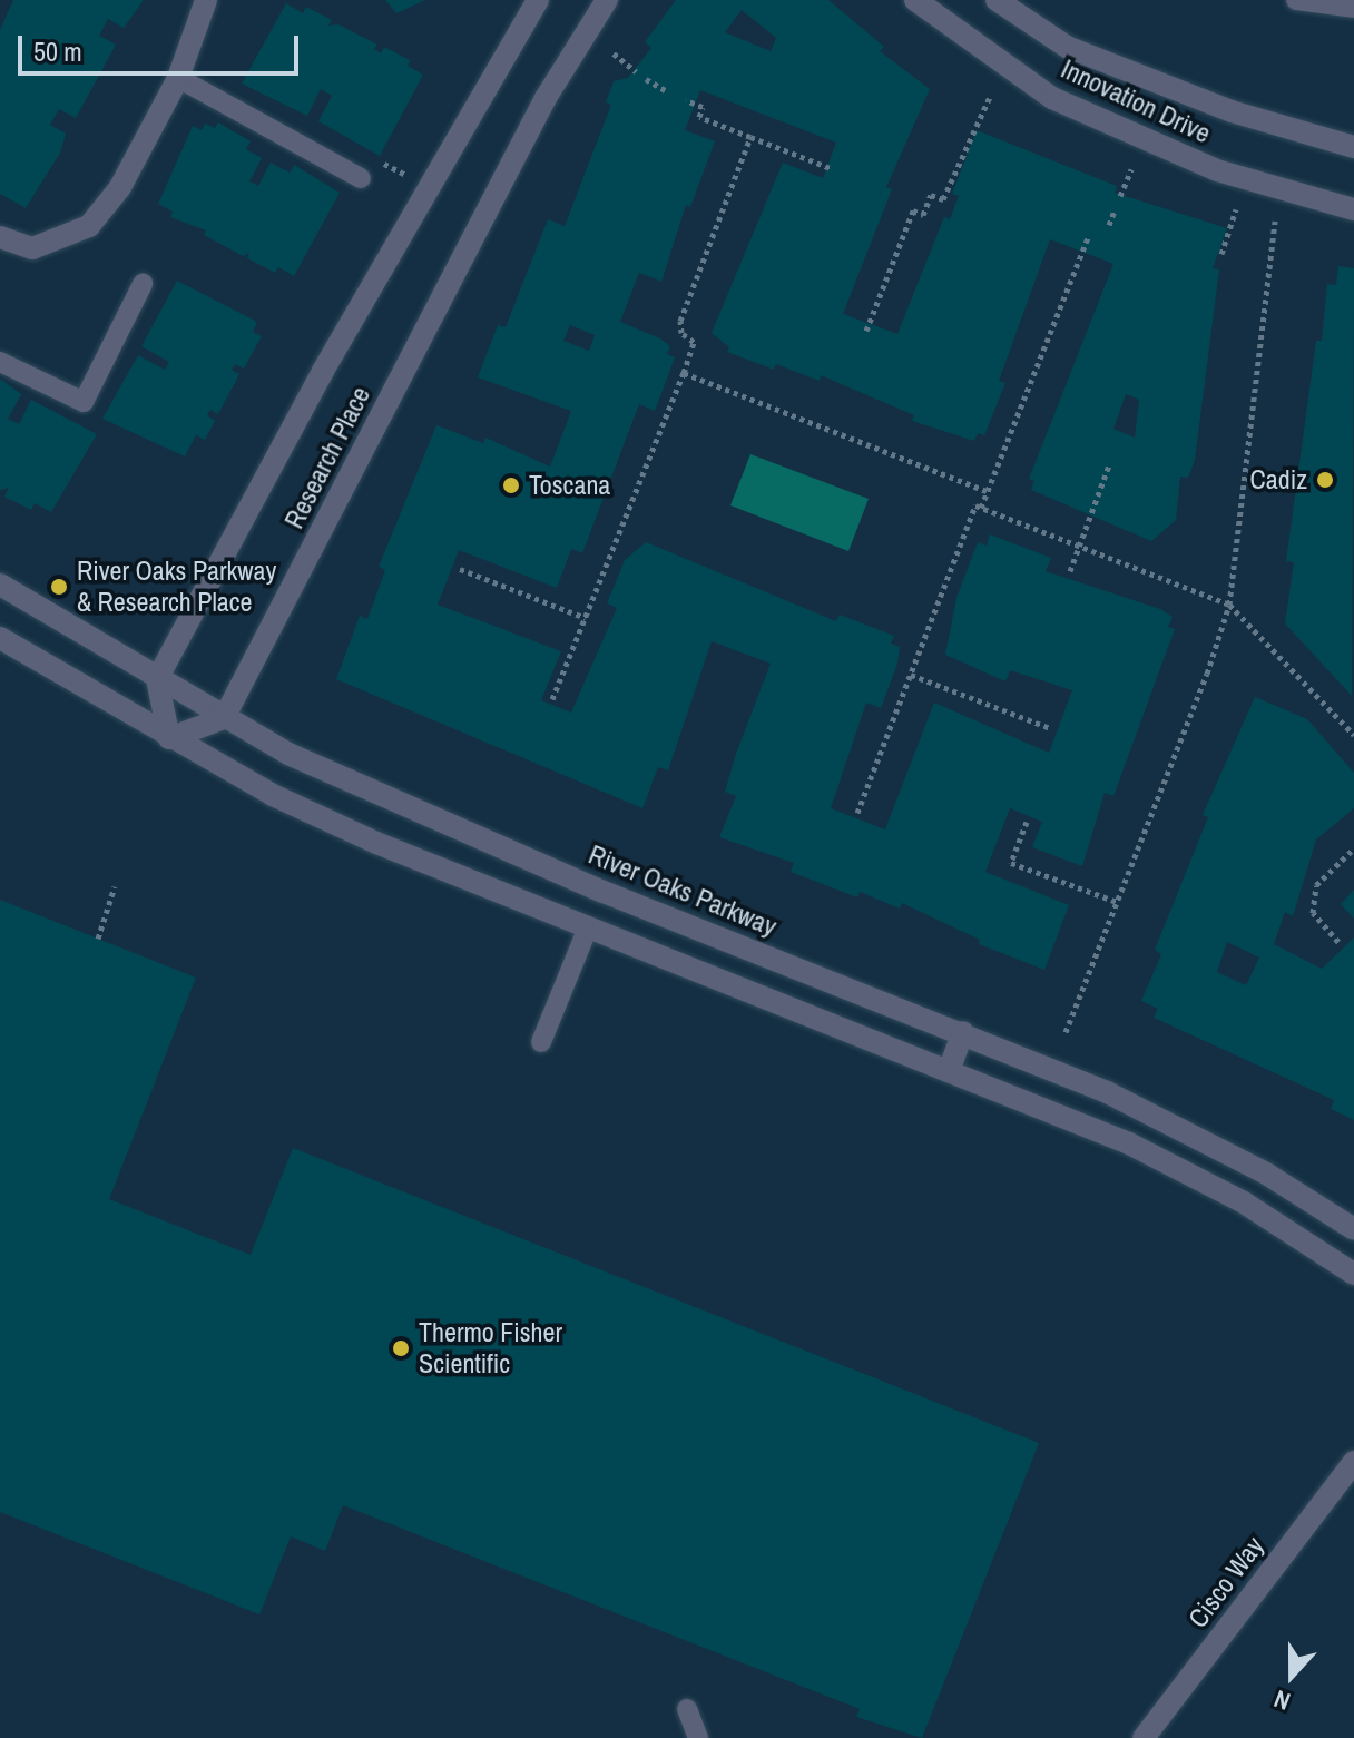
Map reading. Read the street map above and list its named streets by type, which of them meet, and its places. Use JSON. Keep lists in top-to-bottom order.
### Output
{
  "streets": {
    "street": [
      "Innovation Drive",
      "Research Place",
      "River Oaks Parkway",
      "Cisco Way"
    ]
  },
  "crossings": [
    ["Research Place", "River Oaks Parkway"]
  ],
  "places": [
    "Cadiz",
    "Toscana",
    "River Oaks Parkway & Research Place",
    "Thermo Fisher Scientific"
  ],
  "scale_bar": "50 m",
  "north": "bottom"
}
